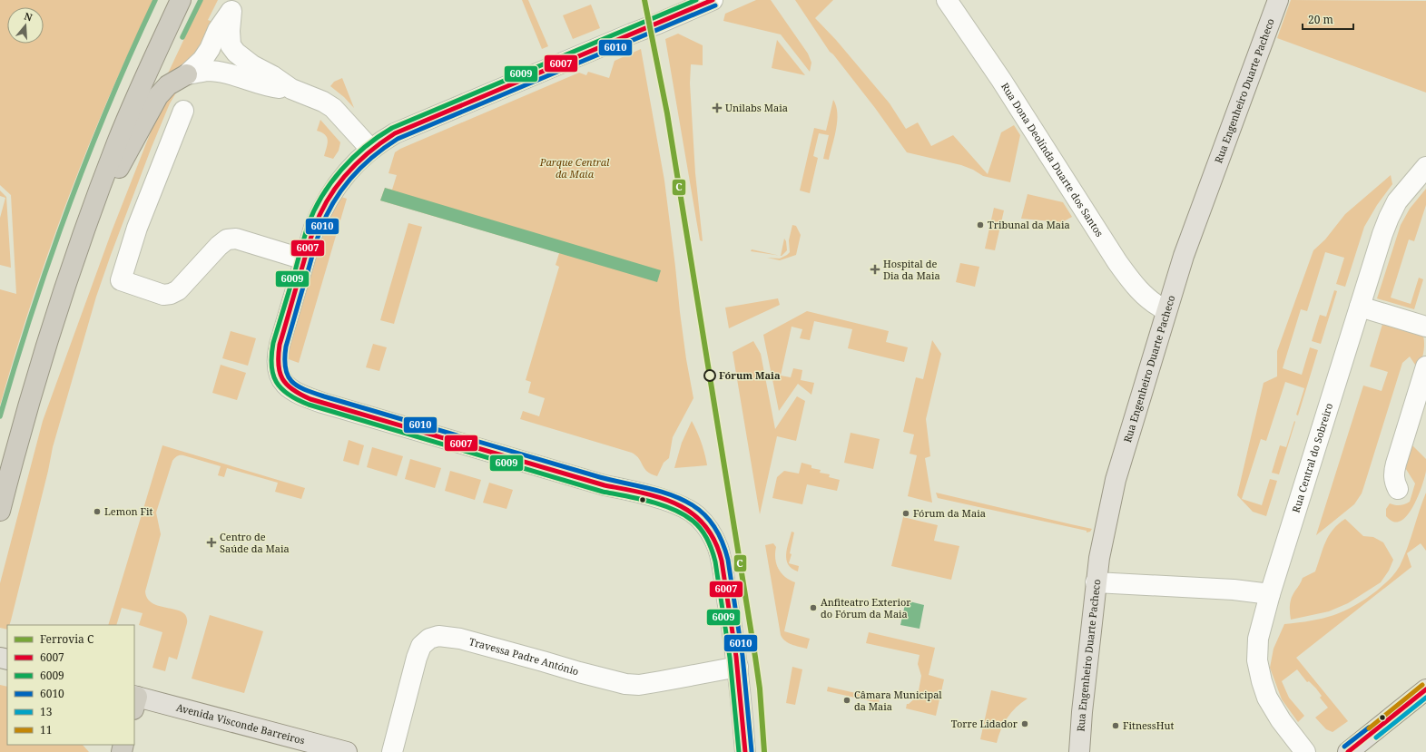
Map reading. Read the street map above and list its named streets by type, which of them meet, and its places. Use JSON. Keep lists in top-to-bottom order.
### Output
{
  "streets": {
    "main road": ["Rua Engenheiro Duarte Pacheco", "Avenida Visconde Barreiros"],
    "street": ["Rua Dona Deolínda Duarte dos Santos", "Rua Central do Sobreiro", "Travessa Padre António"]
  },
  "crossings": [
    ["Rua Engenheiro Duarte Pacheco", "Rua Dona Deolínda Duarte dos Santos"]
  ],
  "parks": ["Parque Central da Maia"],
  "places": {
    "health": ["Unilabs Maia", "Hospital de Dia da Maia", "Centro de Saúde da Maia"],
    "other": [
      "Tribunal da Maia",
      "Fórum Maia",
      "Lemon Fit",
      "Fórum da Maia",
      "Anfiteatro Exterior do Fórum da Maia",
      "Câmara Municipal da Maia",
      "Torre Lidador",
      "FitnessHut"
    ]
  },
  "lines": [
    "rail line C",
    "transit line 6007",
    "transit line 6009",
    "transit line 6010",
    "transit line 11",
    "transit line 13"
  ],
  "legend": [
    "Ferrovia C",
    "6007",
    "6009",
    "6010",
    "13",
    "11"
  ],
  "scale_bar": "20 m",
  "north": "top"
}
